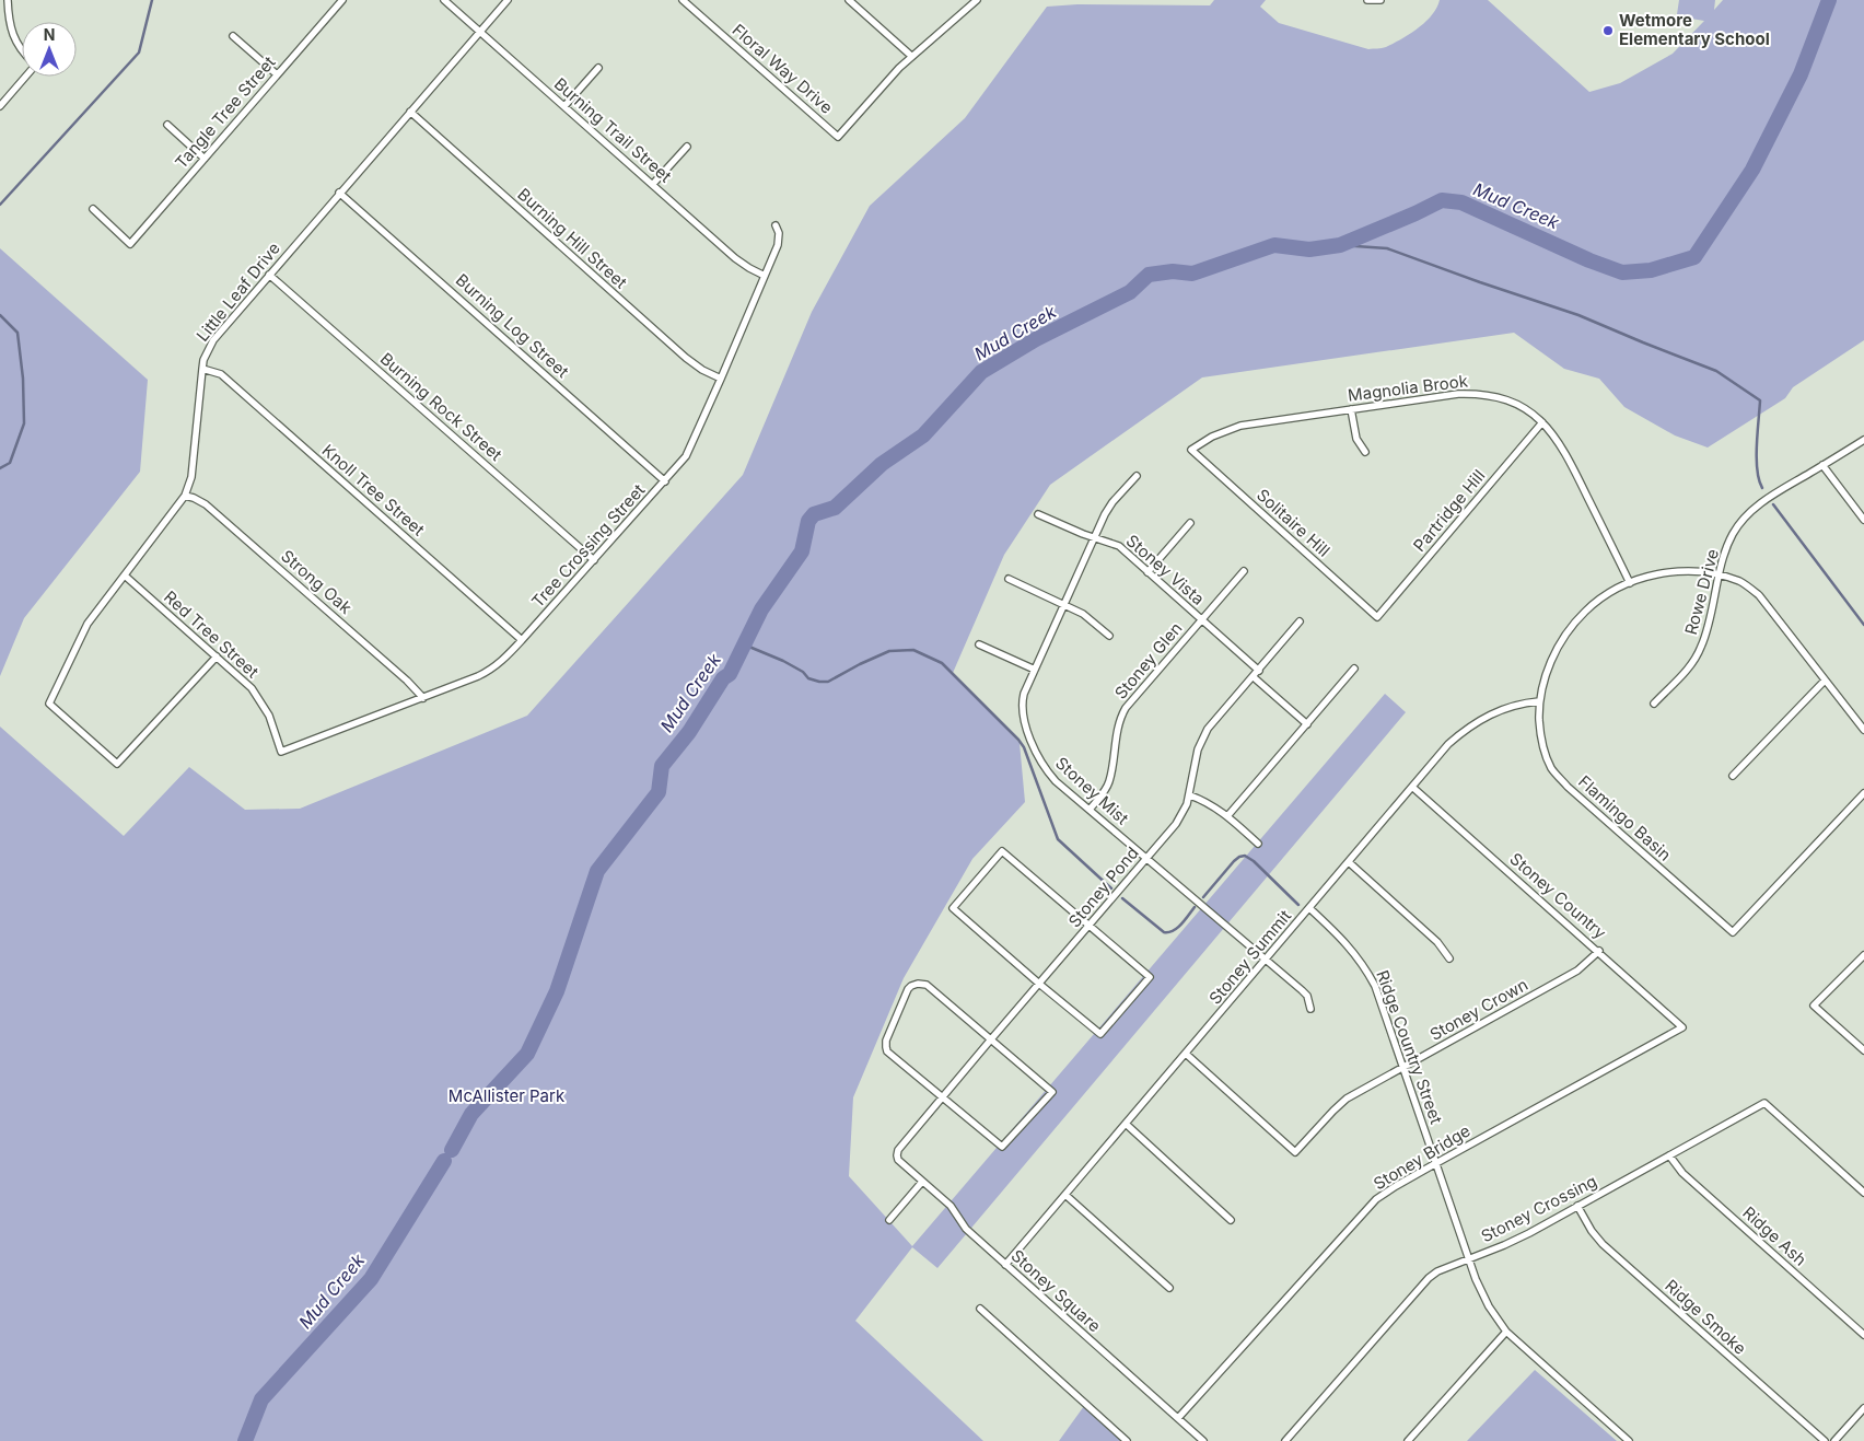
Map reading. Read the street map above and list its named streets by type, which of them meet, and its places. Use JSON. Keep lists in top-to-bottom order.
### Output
{
  "streets": {
    "street": [
      "Floral Way Drive",
      "Tangle Tree Street",
      "Burning Trail Street",
      "Burning Hill Street",
      "Little Leaf Drive",
      "Burning Log Street",
      "Magnolia Brook",
      "Burning Rock Street",
      "Knoll Tree Street",
      "Partridge Hill",
      "Solitaire Hill",
      "Tree Crossing Street",
      "Stoney Vista",
      "Strong Oak",
      "Rowe Drive",
      "Red Tree Street",
      "Stoney Glen",
      "Stoney Mist",
      "Flamingo Basin",
      "Stoney Pond",
      "Stoney Country",
      "Stoney Summit",
      "Stoney Crown",
      "Ridge Country Street",
      "Stoney Bridge",
      "Stoney Crossing",
      "Ridge Ash",
      "Stoney Square",
      "Ridge Smoke"
    ]
  },
  "crossings": [
    ["Burning Trail Street", "Little Leaf Drive"],
    ["Burning Trail Street", "Tree Crossing Street"],
    ["Burning Hill Street", "Little Leaf Drive"],
    ["Burning Hill Street", "Tree Crossing Street"],
    ["Little Leaf Drive", "Burning Log Street"],
    ["Little Leaf Drive", "Burning Rock Street"],
    ["Little Leaf Drive", "Knoll Tree Street"],
    ["Little Leaf Drive", "Strong Oak"],
    ["Little Leaf Drive", "Red Tree Street"],
    ["Burning Log Street", "Tree Crossing Street"],
    ["Magnolia Brook", "Partridge Hill"],
    ["Magnolia Brook", "Solitaire Hill"],
    ["Magnolia Brook", "Flamingo Basin"],
    ["Burning Rock Street", "Tree Crossing Street"],
    ["Knoll Tree Street", "Tree Crossing Street"],
    ["Partridge Hill", "Solitaire Hill"],
    ["Tree Crossing Street", "Strong Oak"],
    ["Tree Crossing Street", "Red Tree Street"],
    ["Stoney Vista", "Stoney Glen"],
    ["Stoney Vista", "Stoney Mist"],
    ["Stoney Vista", "Stoney Pond"],
    ["Rowe Drive", "Flamingo Basin"],
    ["Stoney Glen", "Stoney Mist"],
    ["Stoney Mist", "Stoney Pond"],
    ["Stoney Mist", "Stoney Summit"],
    ["Flamingo Basin", "Stoney Summit"],
    ["Stoney Pond", "Stoney Square"],
    ["Stoney Country", "Stoney Summit"],
    ["Stoney Country", "Stoney Crown"],
    ["Stoney Country", "Stoney Bridge"],
    ["Stoney Summit", "Stoney Crown"],
    ["Stoney Summit", "Ridge Country Street"],
    ["Stoney Summit", "Stoney Square"],
    ["Stoney Crown", "Ridge Country Street"],
    ["Ridge Country Street", "Stoney Bridge"],
    ["Ridge Country Street", "Stoney Crossing"],
    ["Stoney Bridge", "Stoney Square"],
    ["Stoney Crossing", "Ridge Ash"],
    ["Stoney Crossing", "Ridge Smoke"]
  ],
  "water": ["Mud Creek"],
  "parks": ["McAllister Park"],
  "places": ["Wetmore Elementary School"],
  "north": "top"
}
